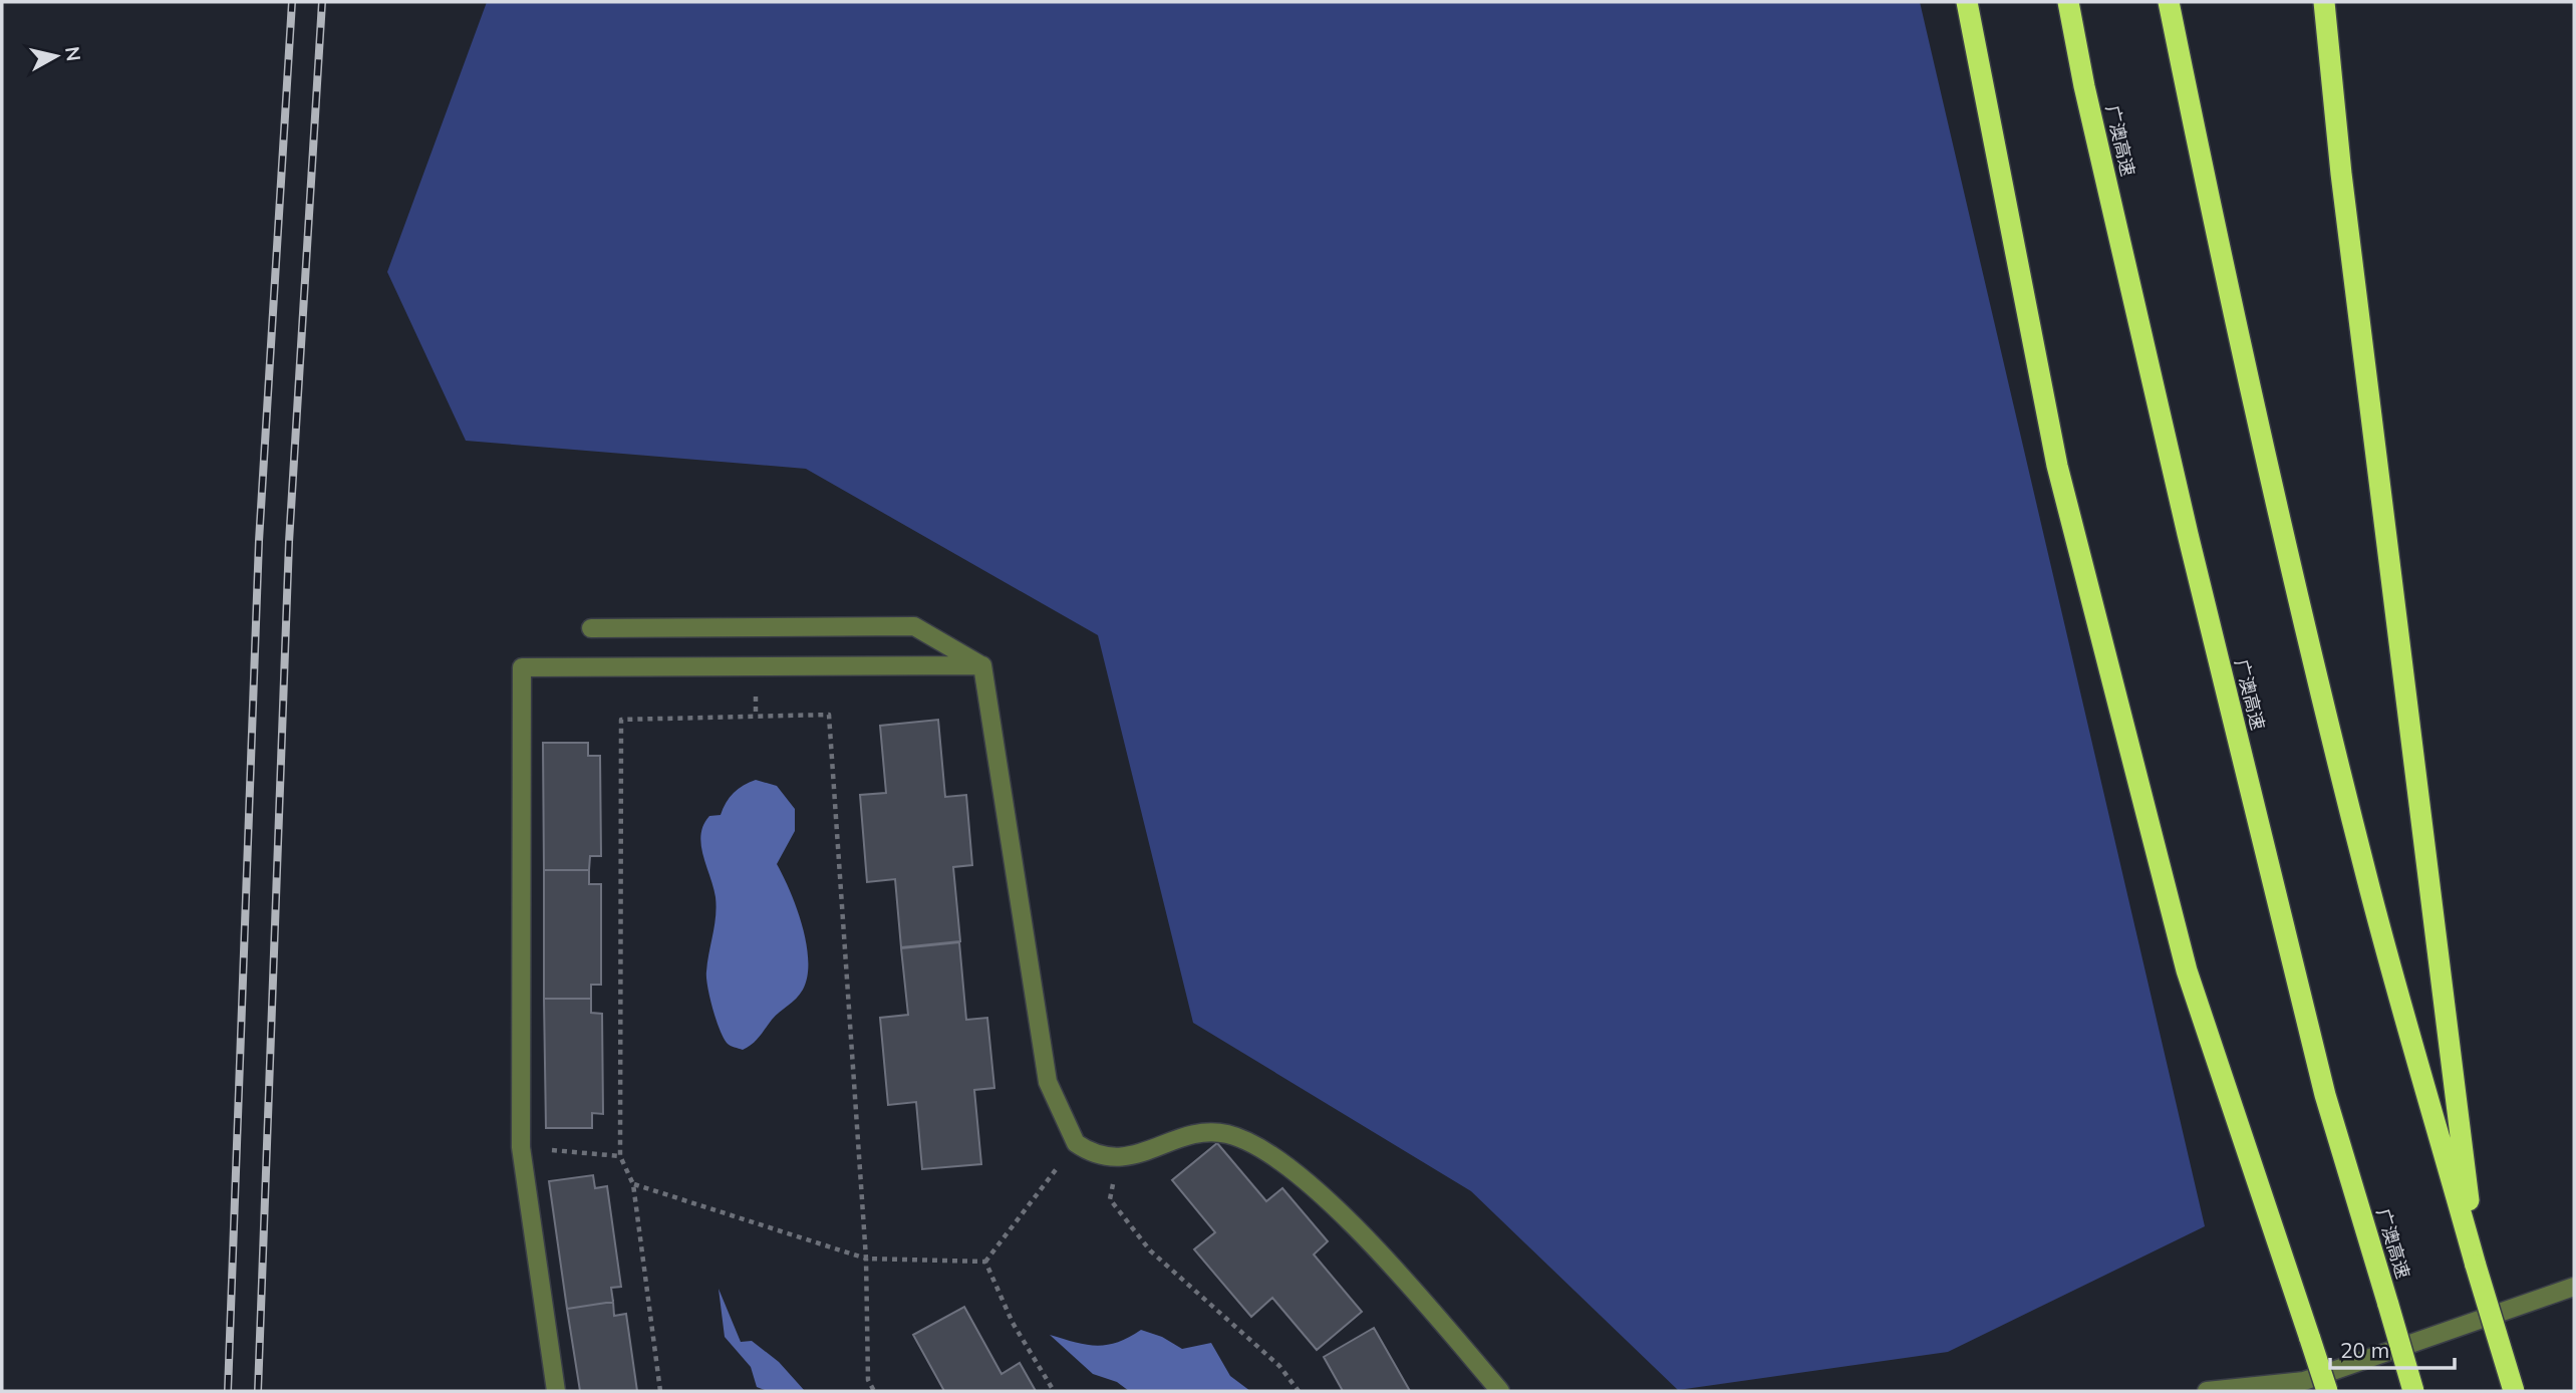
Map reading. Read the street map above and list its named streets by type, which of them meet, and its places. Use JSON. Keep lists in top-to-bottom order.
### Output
{
  "streets": {
    "highway": ["广澳高速"]
  },
  "scale_bar": "20 m",
  "north": "right"
}
